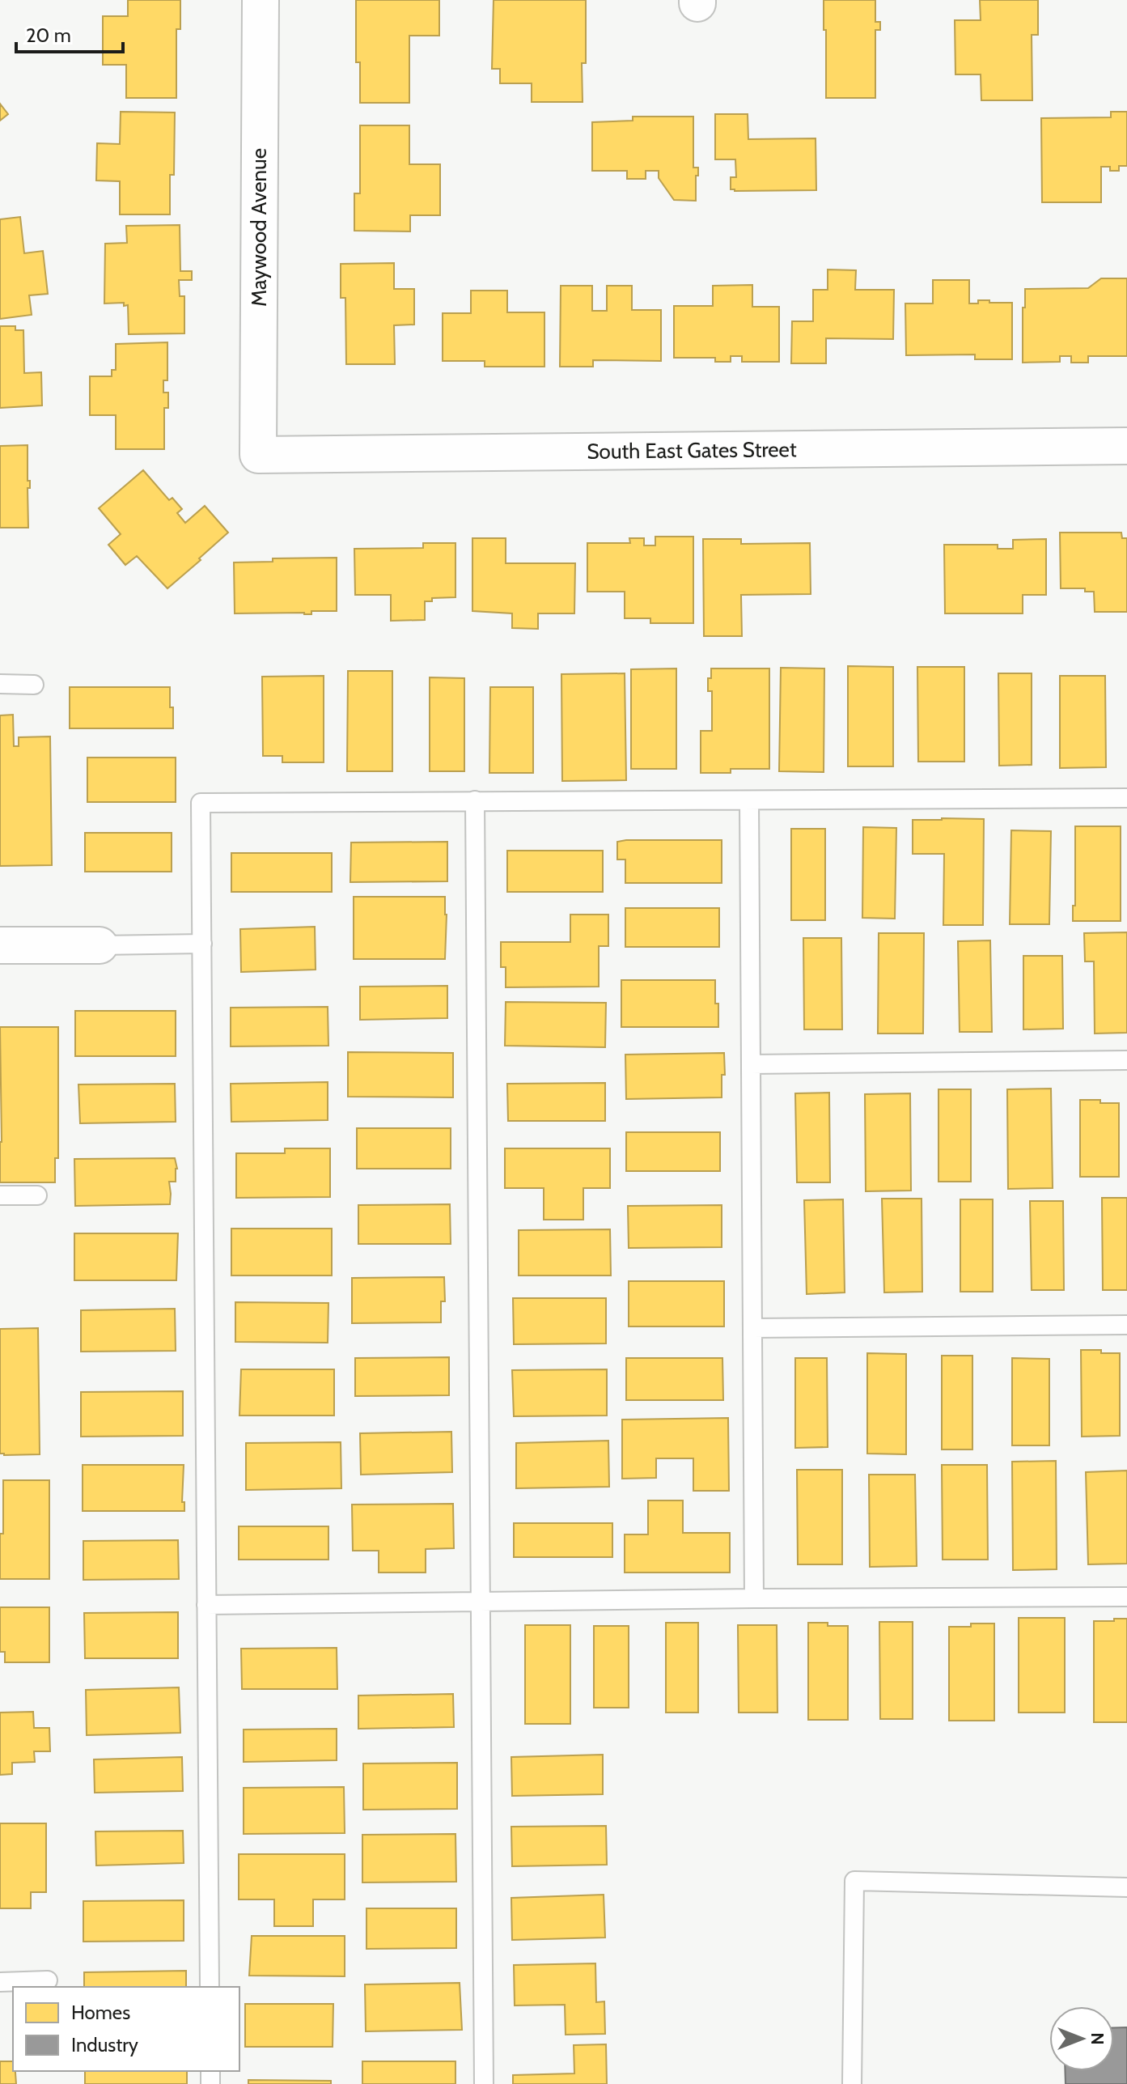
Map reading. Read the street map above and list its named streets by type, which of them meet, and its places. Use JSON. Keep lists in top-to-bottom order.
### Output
{
  "streets": {
    "street": ["Maywood Avenue", "South East Gates Street"]
  },
  "crossings": [
    ["Maywood Avenue", "South East Gates Street"]
  ],
  "legend": ["Homes", "Industry"],
  "scale_bar": "20 m",
  "north": "right"
}
